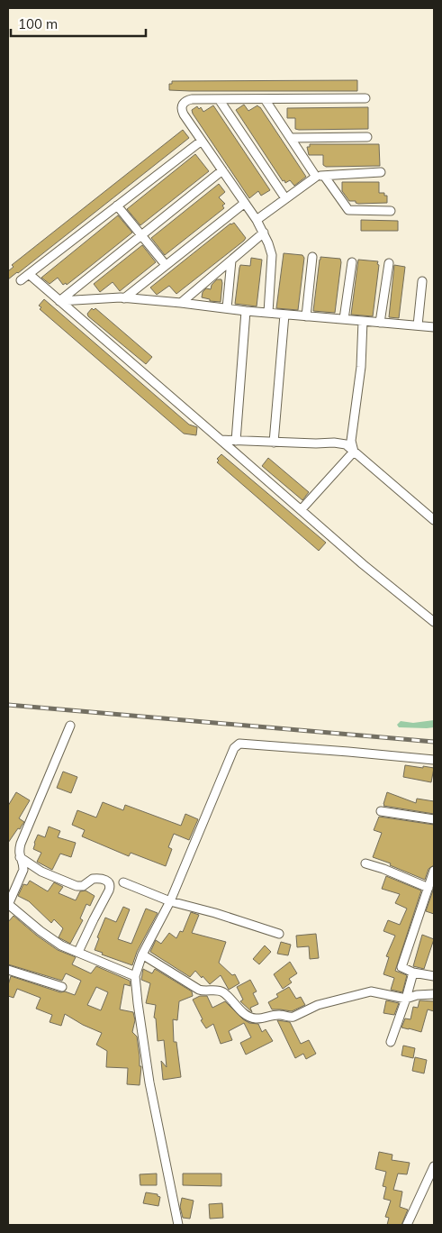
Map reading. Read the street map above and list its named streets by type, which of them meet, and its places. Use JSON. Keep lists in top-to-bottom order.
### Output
{
  "scale_bar": "100 m"
}
